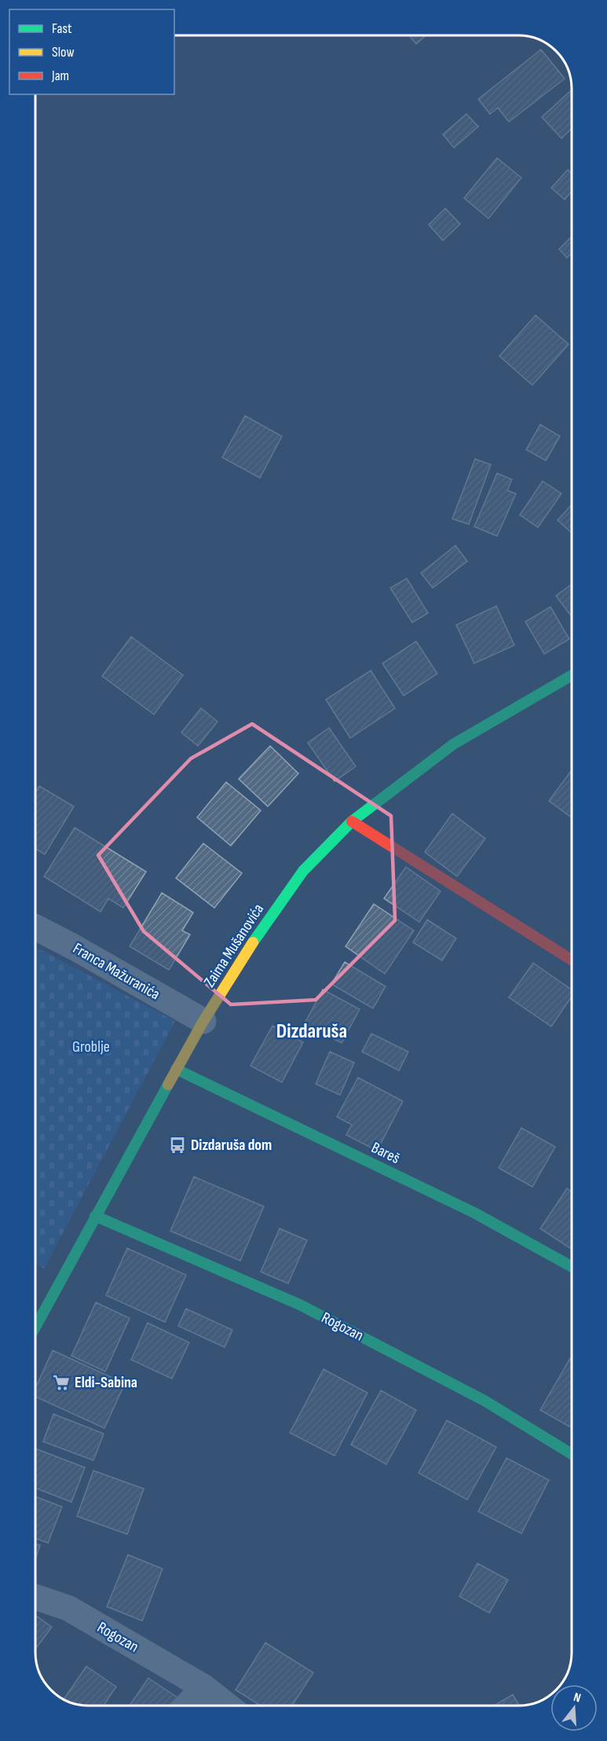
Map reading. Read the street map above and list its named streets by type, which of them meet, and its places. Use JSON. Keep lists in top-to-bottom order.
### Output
{
  "streets": {
    "street": [
      "Zaima Mušanovića",
      "Franca Mažuranića",
      "Bareš",
      "Rogozan"
    ]
  },
  "crossings": [
    ["Zaima Mušanovića", "Franca Mažuranića"],
    ["Zaima Mušanovića", "Bareš"],
    ["Zaima Mušanovića", "Rogozan"]
  ],
  "districts": ["Dizdaruša"],
  "parks": ["Groblje"],
  "places": {
    "bus stop": ["Dizdaruša dom"],
    "supermarket": ["Eldi-Sabina"]
  },
  "legend": ["Fast", "Slow", "Jam"],
  "north": "top"
}
